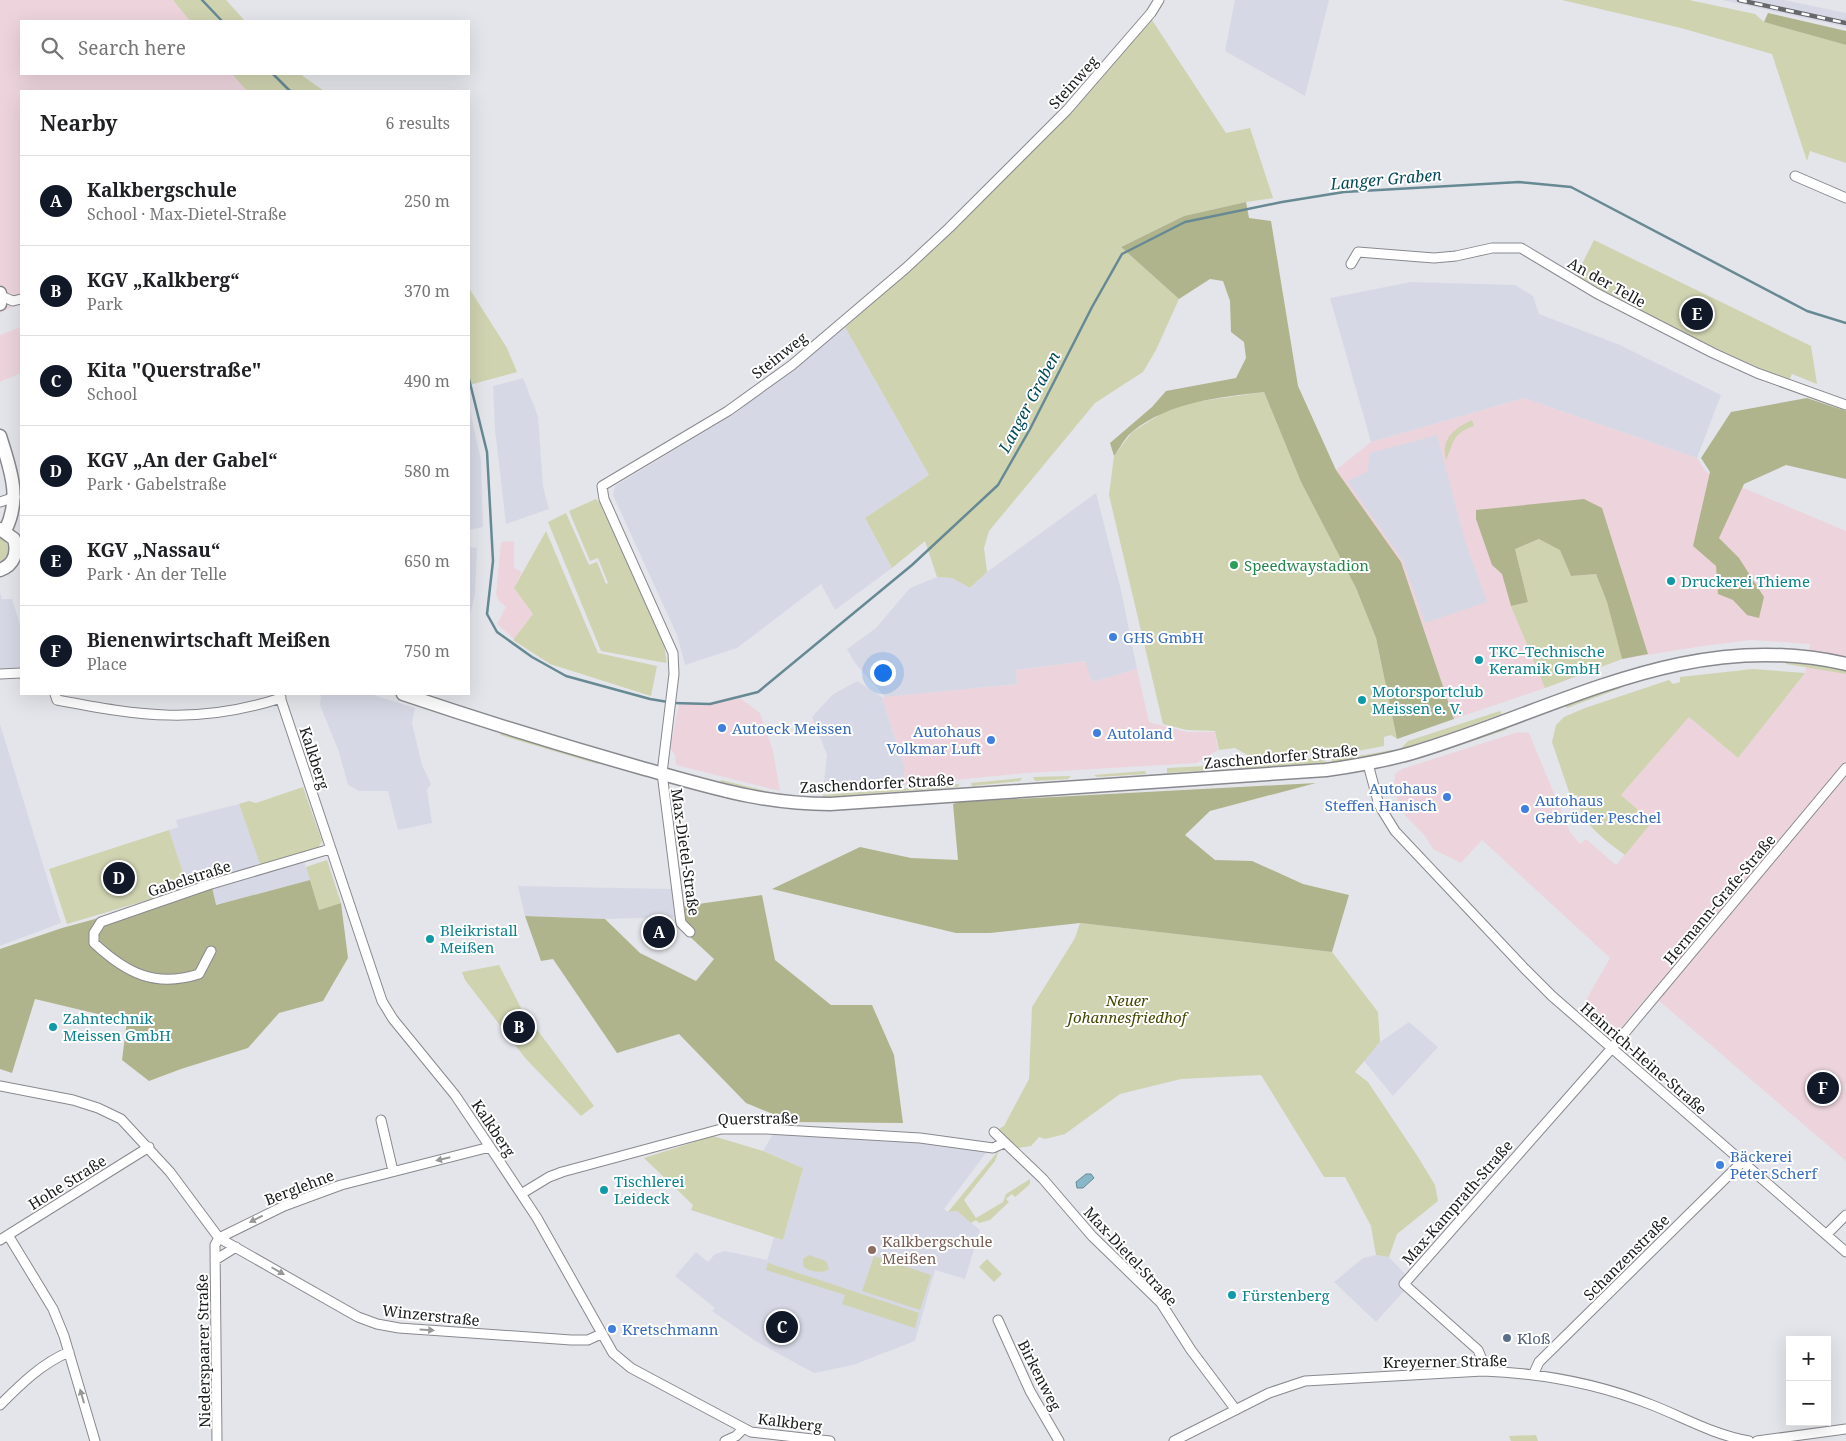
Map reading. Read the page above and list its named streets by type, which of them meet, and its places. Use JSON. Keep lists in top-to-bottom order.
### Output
{
  "streets": {
    "street": [
      "Steinweg",
      "An der Telle",
      "Zaschendorfer Straße",
      "Kalkberg",
      "Max-Dietel-Straße",
      "Gabelstraße",
      "Hermann-Grafe-Straße",
      "Heinrich-Heine-Straße",
      "Querstraße",
      "Hohe Straße",
      "Berglehne",
      "Max-Kamprath-Straße",
      "Schanzenstraße",
      "Winzerstraße",
      "Niederspaarer Straße",
      "Kreyerner Straße",
      "Birkenweg"
    ]
  },
  "crossings": [
    ["Steinweg", "Zaschendorfer Straße"],
    ["Steinweg", "Max-Dietel-Straße"],
    ["Zaschendorfer Straße", "Max-Dietel-Straße"],
    ["Zaschendorfer Straße", "Heinrich-Heine-Straße"],
    ["Kalkberg", "Gabelstraße"],
    ["Kalkberg", "Querstraße"],
    ["Kalkberg", "Berglehne"],
    ["Kalkberg", "Winzerstraße"],
    ["Max-Dietel-Straße", "Querstraße"],
    ["Max-Dietel-Straße", "Kreyerner Straße"],
    ["Hermann-Grafe-Straße", "Heinrich-Heine-Straße"],
    ["Hermann-Grafe-Straße", "Max-Kamprath-Straße"],
    ["Heinrich-Heine-Straße", "Max-Kamprath-Straße"],
    ["Heinrich-Heine-Straße", "Schanzenstraße"],
    ["Berglehne", "Winzerstraße"],
    ["Berglehne", "Niederspaarer Straße"],
    ["Max-Kamprath-Straße", "Kreyerner Straße"],
    ["Schanzenstraße", "Kreyerner Straße"],
    ["Winzerstraße", "Niederspaarer Straße"]
  ],
  "one_way": ["Berglehne", "Winzerstraße"],
  "water": ["Langer Graben"],
  "parks": ["Neuer Johannesfriedhof"],
  "places": [
    "Speedwaystadion",
    "Druckerei Thieme",
    "GHS GmbH",
    "TKC–Technische Keramik GmbH",
    "Motorsportclub Meissen e. V.",
    "Autoeck Meissen",
    "Autoland",
    "Autohaus Volkmar Luft",
    "Autohaus Steffen Hanisch",
    "Autohaus Gebrüder Peschel",
    "Bleikristall Meißen",
    "Zahntechnik Meissen GmbH",
    "Bäckerei Peter Scherf",
    "Tischlerei Leideck",
    "Kalkbergschule Meißen",
    "Fürstenberg",
    "Kretschmann",
    "Kloß"
  ],
  "page": {
    "search": "Search here",
    "heading": ["Nearby", "6 results"],
    "list": [
      {
        "mark": "A",
        "name": "Kalkbergschule",
        "note": "School · Max-Dietel-Straße",
        "value": "250 m"
      },
      {
        "mark": "B",
        "name": "KGV „Kalkberg“",
        "note": "Park",
        "value": "370 m"
      },
      {
        "mark": "C",
        "name": "Kita \"Querstraße\"",
        "note": "School",
        "value": "490 m"
      },
      {
        "mark": "D",
        "name": "KGV „An der Gabel“",
        "note": "Park · Gabelstraße",
        "value": "580 m"
      },
      {
        "mark": "E",
        "name": "KGV „Nassau“",
        "note": "Park · An der Telle",
        "value": "650 m"
      },
      {
        "mark": "F",
        "name": "Bienenwirtschaft Meißen",
        "note": "Place",
        "value": "750 m"
      }
    ],
    "pins": [
      "E",
      "D",
      "A",
      "B",
      "F",
      "C"
    ],
    "map_buttons": ["+", "−"]
  }
}
